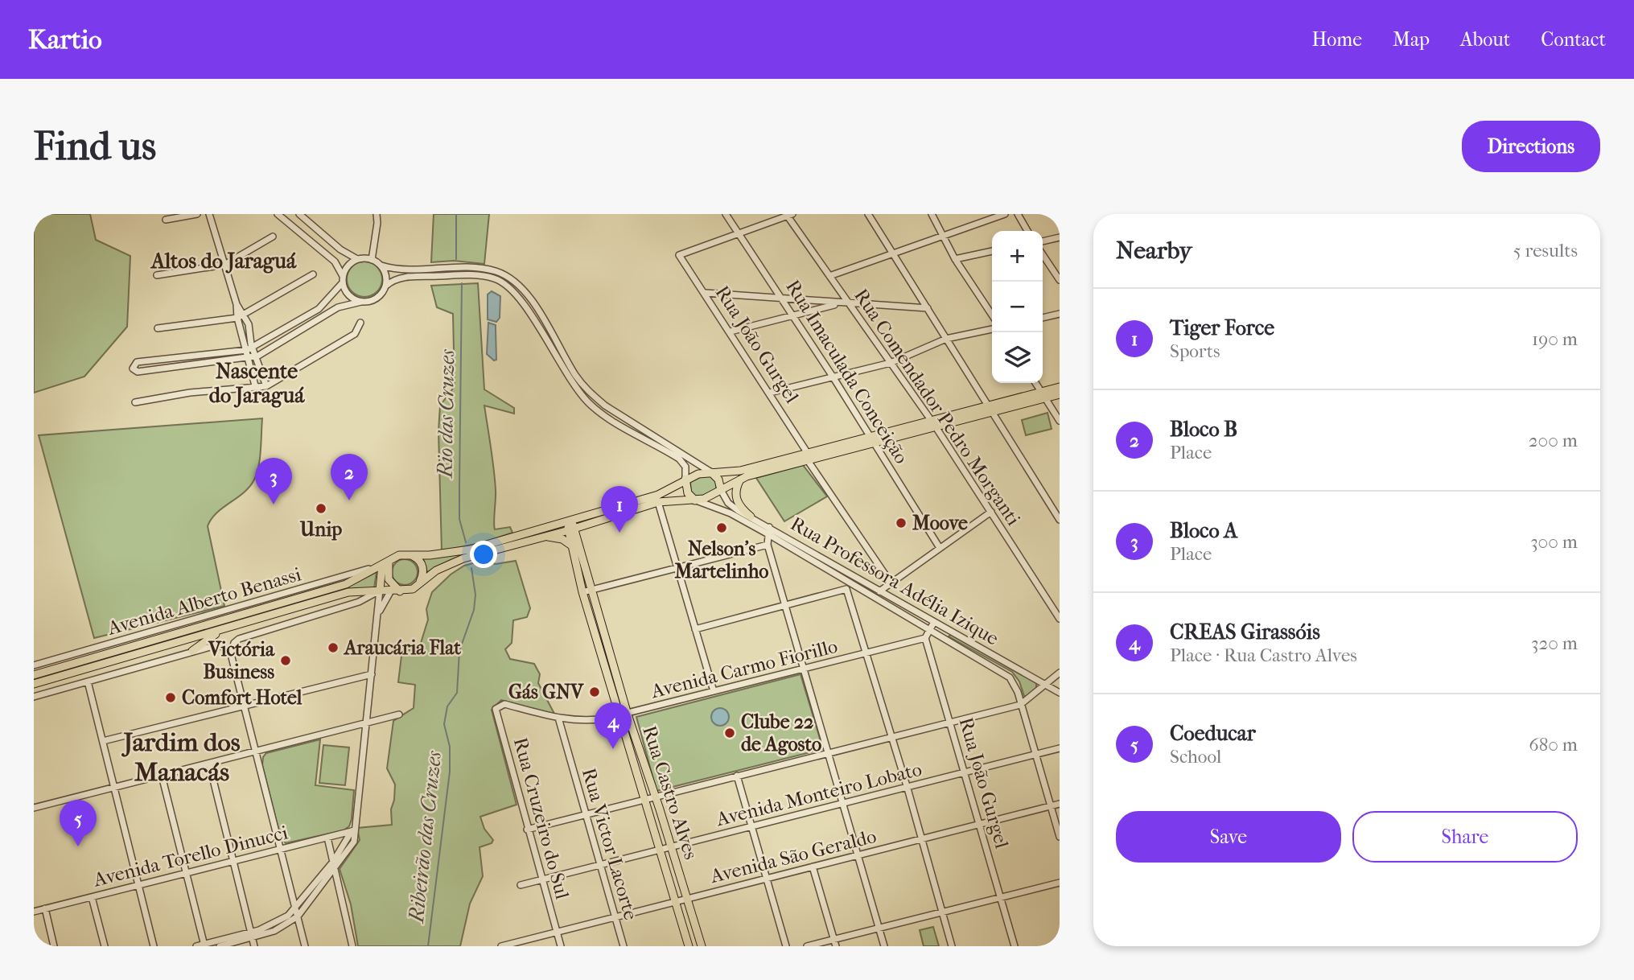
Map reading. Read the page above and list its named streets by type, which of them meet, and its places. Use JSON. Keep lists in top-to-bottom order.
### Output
{
  "streets": {
    "main road": ["Rua Castro Alves"],
    "street": [
      "Rua João Gurgel",
      "Rua Imaculada Conceição",
      "Rua Comendador Pedro Morganti",
      "Rua Professora Adélia Izique",
      "Avenida Alberto Benassi",
      "Avenida Carmo Fiorillo",
      "Avenida Monteiro Lobato",
      "Rua Cruzeiro do Sul",
      "Rua Victor Lacorte",
      "Avenida Torello Dinucci",
      "Avenida São Geraldo"
    ]
  },
  "crossings": [
    ["Rua João Gurgel", "Rua Imaculada Conceição"],
    ["Rua João Gurgel", "Avenida Carmo Fiorillo"],
    ["Rua João Gurgel", "Avenida Monteiro Lobato"],
    ["Rua João Gurgel", "Avenida São Geraldo"],
    ["Avenida Carmo Fiorillo", "Rua Castro Alves"],
    ["Avenida Carmo Fiorillo", "Rua Cruzeiro do Sul"],
    ["Avenida Carmo Fiorillo", "Rua Victor Lacorte"],
    ["Rua Castro Alves", "Avenida Monteiro Lobato"],
    ["Rua Castro Alves", "Avenida São Geraldo"],
    ["Avenida Monteiro Lobato", "Rua Cruzeiro do Sul"],
    ["Avenida Monteiro Lobato", "Rua Victor Lacorte"],
    ["Rua Cruzeiro do Sul", "Avenida São Geraldo"],
    ["Rua Victor Lacorte", "Avenida São Geraldo"]
  ],
  "districts": ["Altos do Jaraguá", "Nascente do Jaraguá", "Jardim dos Manacás"],
  "water": ["Rio das Cruzes", "Ribeirão das Cruzes"],
  "places": [
    "Unip",
    "Moove",
    "Nelson's Martelinho",
    "Araucária Flat",
    "Victória Business",
    "Gás GNV",
    "Comfort Hotel",
    "Clube 22 de Agosto"
  ],
  "page": {
    "header": "Kartio",
    "nav": [
      "Home",
      "Map",
      "About",
      "Contact"
    ],
    "buttons": [
      "Directions",
      ["Save", "Share"]
    ],
    "title": "Find us",
    "heading": ["Nearby", "5 results"],
    "map_buttons": ["+", "−"],
    "list": [
      {
        "mark": "1",
        "name": "Tiger Force",
        "note": "Sports",
        "value": "190 m"
      },
      {
        "mark": "2",
        "name": "Bloco B",
        "note": "Place",
        "value": "200 m"
      },
      {
        "mark": "3",
        "name": "Bloco A",
        "note": "Place",
        "value": "300 m"
      },
      {
        "mark": "4",
        "name": "CREAS Girassóis",
        "note": "Place · Rua Castro Alves",
        "value": "320 m"
      },
      {
        "mark": "5",
        "name": "Coeducar",
        "note": "School",
        "value": "680 m"
      }
    ],
    "pins": [
      "2",
      "3",
      "1",
      "4",
      "5"
    ]
  }
}
